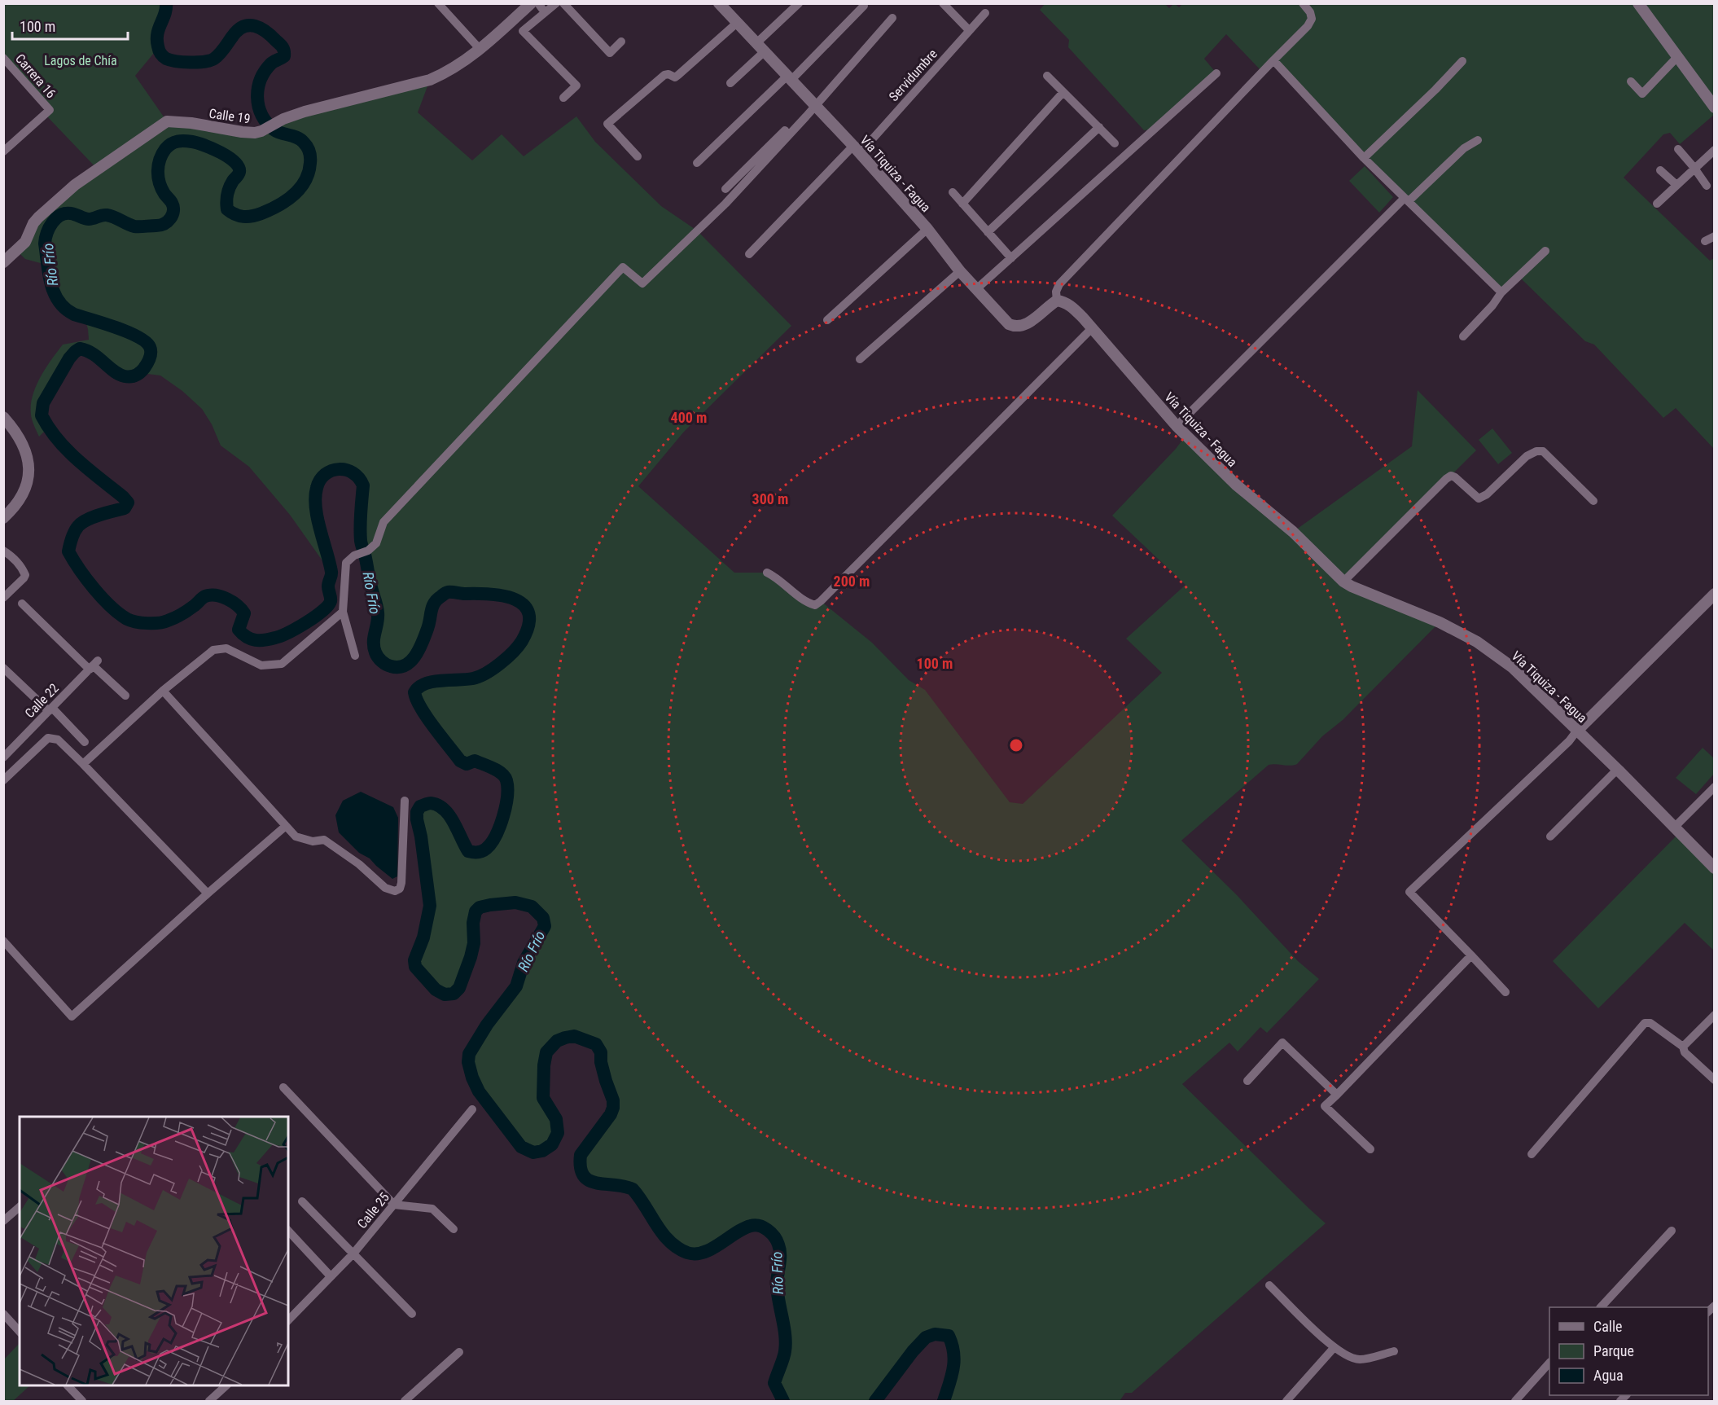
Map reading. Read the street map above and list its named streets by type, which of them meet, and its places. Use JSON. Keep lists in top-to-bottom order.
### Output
{
  "streets": {
    "street": [
      "Servidumbre",
      "Carrera 16",
      "Calle 19",
      "Vía Tiquiza - Fagua",
      "Calle 22",
      "Calle 25"
    ]
  },
  "crossings": [
    ["Servidumbre", "Vía Tiquiza - Fagua"]
  ],
  "water": ["Río Frío"],
  "parks": ["Lagos de Chía"],
  "legend": ["Calle", "Parque", "Agua"],
  "scale_bar": "100 m",
  "rings": [
    "400 m",
    "300 m",
    "200 m",
    "100 m"
  ]
}
